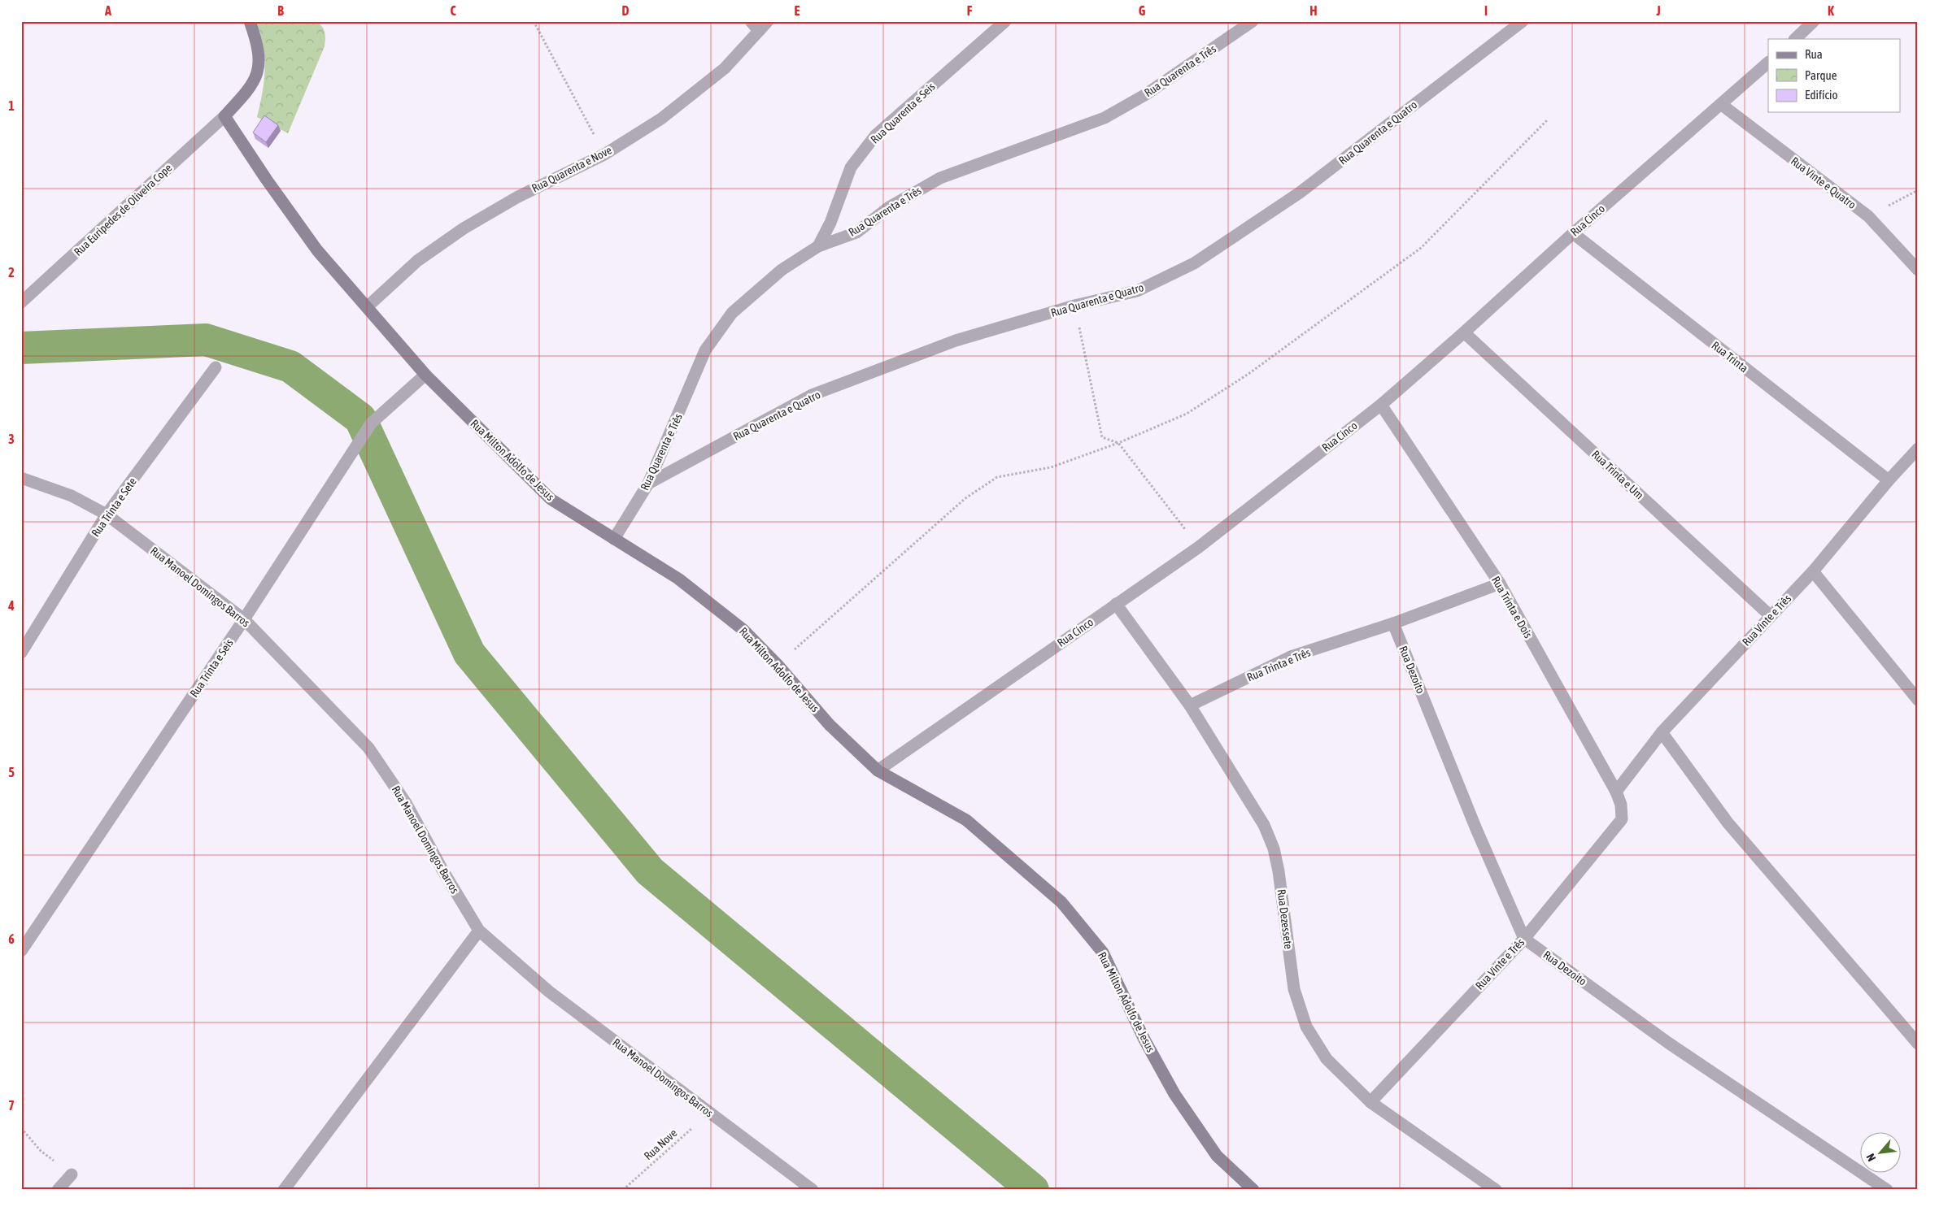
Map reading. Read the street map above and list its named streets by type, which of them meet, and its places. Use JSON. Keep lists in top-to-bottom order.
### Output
{
  "streets": {
    "street": [
      "Rua Quarenta e Três",
      "Rua Quarenta e Seis",
      "Rua Quarenta e Quatro",
      "Rua Quarenta e Nove",
      "Rua Vinte e Quatro",
      "Rua Euripedes de Oliveira Cope",
      "Rua Cinco",
      "Rua Trinta",
      "Rua Milton Adolfo de Jesus",
      "Rua Trinta e Um",
      "Rua Trinta e Sete",
      "Rua Manoel Domingos Barros",
      "Rua Trinta e Dois",
      "Rua Vinte e Três",
      "Rua Trinta e Três",
      "Rua Trinta e Seis",
      "Rua Dezoito",
      "Rua Dezessete"
    ],
    "path": ["Rua Nove"]
  },
  "crossings": [
    ["Rua Quarenta e Três", "Rua Quarenta e Seis"],
    ["Rua Quarenta e Três", "Rua Quarenta e Quatro"],
    ["Rua Quarenta e Três", "Rua Milton Adolfo de Jesus"],
    ["Rua Quarenta e Nove", "Rua Milton Adolfo de Jesus"],
    ["Rua Vinte e Quatro", "Rua Cinco"],
    ["Rua Euripedes de Oliveira Cope", "Rua Milton Adolfo de Jesus"],
    ["Rua Cinco", "Rua Trinta"],
    ["Rua Cinco", "Rua Milton Adolfo de Jesus"],
    ["Rua Cinco", "Rua Trinta e Um"],
    ["Rua Cinco", "Rua Trinta e Dois"],
    ["Rua Cinco", "Rua Dezessete"],
    ["Rua Trinta", "Rua Vinte e Três"],
    ["Rua Milton Adolfo de Jesus", "Rua Trinta e Seis"],
    ["Rua Trinta e Um", "Rua Vinte e Três"],
    ["Rua Trinta e Sete", "Rua Manoel Domingos Barros"],
    ["Rua Manoel Domingos Barros", "Rua Trinta e Seis"],
    ["Rua Manoel Domingos Barros", "Rua Nove"],
    ["Rua Trinta e Dois", "Rua Vinte e Três"],
    ["Rua Trinta e Dois", "Rua Trinta e Três"],
    ["Rua Vinte e Três", "Rua Dezoito"],
    ["Rua Vinte e Três", "Rua Dezessete"],
    ["Rua Trinta e Três", "Rua Dezoito"],
    ["Rua Trinta e Três", "Rua Dezessete"]
  ],
  "legend": ["Rua", "Parque", "Edifício"],
  "north": "bottom left",
  "grid": {
    "columns": [
      "A",
      "B",
      "C",
      "D",
      "E",
      "F",
      "G",
      "H",
      "I",
      "J",
      "K"
    ],
    "rows": [
      "1",
      "2",
      "3",
      "4",
      "5",
      "6",
      "7"
    ]
  }
}
